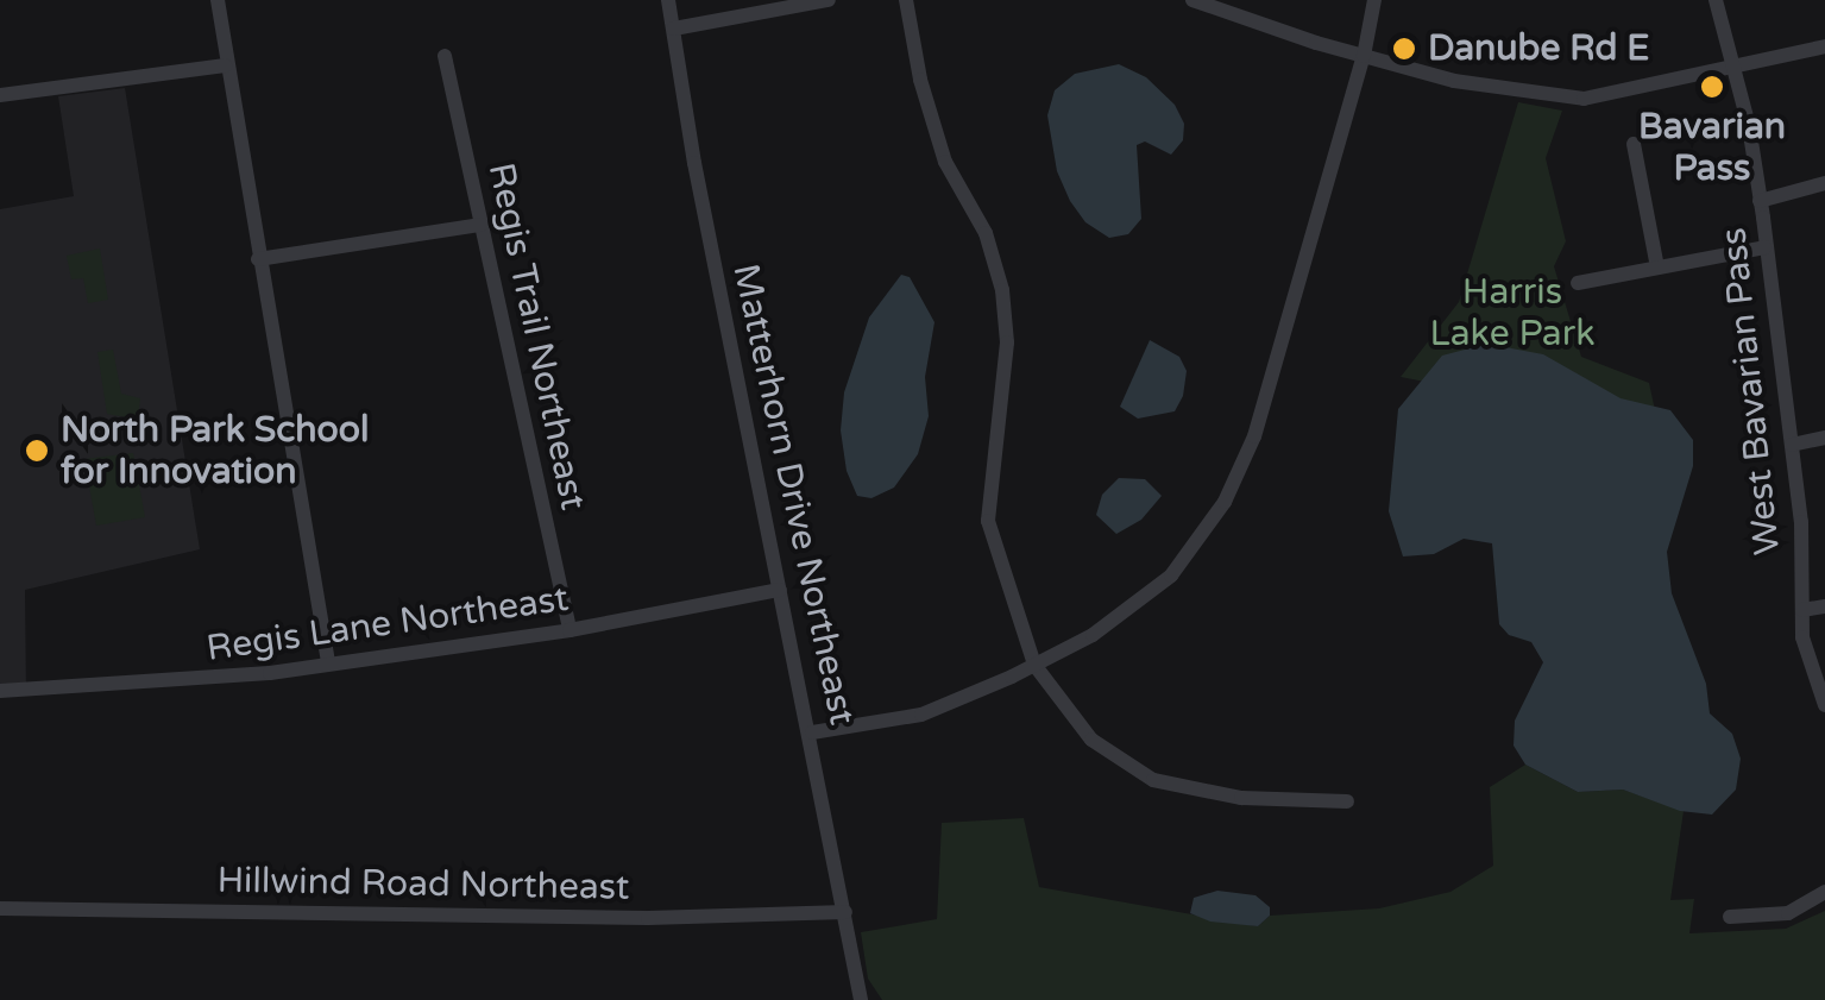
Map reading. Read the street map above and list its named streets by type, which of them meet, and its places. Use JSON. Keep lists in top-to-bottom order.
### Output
{
  "streets": {
    "street": [
      "Regis Trail Northeast",
      "West Bavarian Pass",
      "Matterhorn Drive Northeast",
      "Regis Lane Northeast",
      "Hillwind Road Northeast"
    ]
  },
  "crossings": [
    ["Regis Trail Northeast", "Regis Lane Northeast"],
    ["Matterhorn Drive Northeast", "Regis Lane Northeast"],
    ["Matterhorn Drive Northeast", "Hillwind Road Northeast"]
  ],
  "parks": ["Harris Lake Park"],
  "places": ["Danube Rd E", "Bavarian Pass", "North Park School for Innovation"]
}
